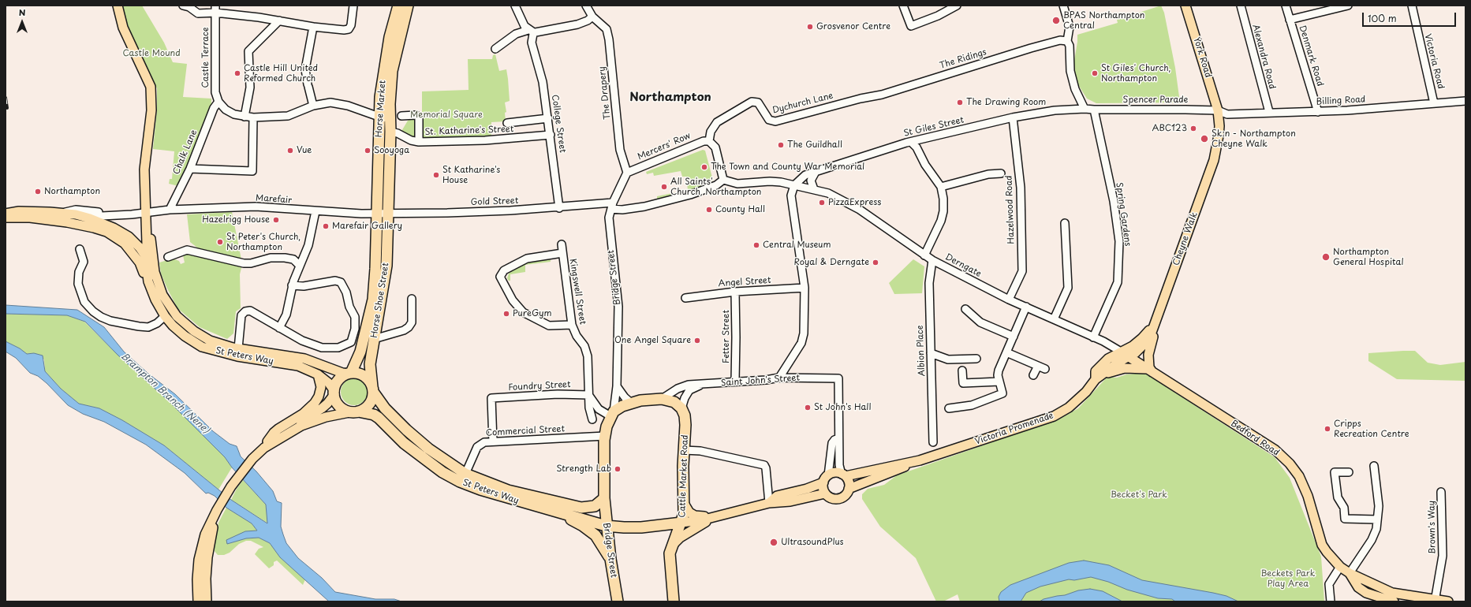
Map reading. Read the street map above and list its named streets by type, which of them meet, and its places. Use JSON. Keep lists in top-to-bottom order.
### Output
{
  "streets": {
    "highway": [
      "Horse Market",
      "Bridge Street",
      "Horse Shoe Street",
      "St Peters Way",
      "Saint John's Street",
      "Cattle Market Road"
    ],
    "main road": [
      "York Road",
      "Cheyne Walk",
      "Victoria Promenade",
      "Bedford Road"
    ],
    "street": [
      "Denmark Road",
      "Alexandra Road",
      "Castle Terrace",
      "The Ridings",
      "Victoria Road",
      "The Drapery",
      "Spencer Parade",
      "Billing Road",
      "Dychurch Lane",
      "College Street",
      "St Giles Street",
      "St. Katharine's Street",
      "Mercers' Row",
      "Chalk Lane",
      "Marefair",
      "Gold Street",
      "Hazelwood Road",
      "Spring Gardens",
      "Derngate",
      "Angel Street",
      "Kingswell Street",
      "Fetter Street",
      "Albion Place",
      "Foundry Street",
      "Commercial Street",
      "Brown's Way"
    ]
  },
  "crossings": [
    ["Denmark Road", "Billing Road"],
    ["Alexandra Road", "Billing Road"],
    ["Castle Terrace", "St. Katharine's Street"],
    ["Castle Terrace", "Chalk Lane"],
    ["York Road", "Spencer Parade"],
    ["York Road", "Billing Road"],
    ["York Road", "Cheyne Walk"],
    ["The Ridings", "Dychurch Lane"],
    ["Victoria Road", "Billing Road"],
    ["The Drapery", "Mercers' Row"],
    ["The Drapery", "Bridge Street"],
    ["Spencer Parade", "Billing Road"],
    ["Spencer Parade", "St Giles Street"],
    ["Spencer Parade", "Spring Gardens"],
    ["Spencer Parade", "Cheyne Walk"],
    ["Billing Road", "Cheyne Walk"],
    ["Dychurch Lane", "Mercers' Row"],
    ["Horse Market", "St. Katharine's Street"],
    ["Horse Market", "Marefair"],
    ["Horse Market", "Gold Street"],
    ["Horse Market", "Horse Shoe Street"],
    ["College Street", "St. Katharine's Street"],
    ["College Street", "Gold Street"],
    ["St Giles Street", "Hazelwood Road"],
    ["St Giles Street", "Derngate"],
    ["St. Katharine's Street", "Chalk Lane"],
    ["Mercers' Row", "Bridge Street"],
    ["Chalk Lane", "Marefair"],
    ["Marefair", "Gold Street"],
    ["Marefair", "Horse Shoe Street"],
    ["Marefair", "St Peters Way"],
    ["Gold Street", "Derngate"],
    ["Gold Street", "Bridge Street"],
    ["Gold Street", "Horse Shoe Street"],
    ["Hazelwood Road", "Derngate"],
    ["Spring Gardens", "Derngate"],
    ["Cheyne Walk", "Derngate"],
    ["Cheyne Walk", "Victoria Promenade"],
    ["Cheyne Walk", "Bedford Road"],
    ["Derngate", "Albion Place"],
    ["Derngate", "Victoria Promenade"],
    ["Derngate", "Bedford Road"],
    ["Bridge Street", "St Peters Way"],
    ["Bridge Street", "Saint John's Street"],
    ["Bridge Street", "Commercial Street"],
    ["Angel Street", "Fetter Street"],
    ["Kingswell Street", "Foundry Street"],
    ["Horse Shoe Street", "St Peters Way"],
    ["Fetter Street", "Saint John's Street"],
    ["St Peters Way", "Commercial Street"],
    ["Saint John's Street", "Cattle Market Road"],
    ["Foundry Street", "Commercial Street"],
    ["Victoria Promenade", "Bedford Road"],
    ["Bedford Road", "Brown's Way"]
  ],
  "districts": ["Northampton"],
  "water": ["Brampton Branch (Nene)"],
  "parks": [
    "Castle Mound",
    "Memorial Square",
    "Becket's Park",
    "Beckets Park Play Area"
  ],
  "places": [
    "BPAS Northampton Central",
    "Grosvenor Centre",
    "Castle Hill United Reformed Church",
    "St Giles' Church, Northampton",
    "The Drawing Room",
    "ABC123",
    "Sk:n - Northampton Cheyne Walk",
    "The Guildhall",
    "Vue",
    "Sooyoga",
    "The Town and County War Memorial",
    "St Katharine's House",
    "All Saints' Church, Northampton",
    "Northampton",
    "PizzaExpress",
    "County Hall",
    "Hazelrigg House",
    "Marefair Gallery",
    "St Peter's Church, Northampton",
    "Central Museum",
    "Northampton General Hospital",
    "Royal & Derngate",
    "PureGym",
    "One Angel Square",
    "St John's Hall",
    "Cripps Recreation Centre",
    "Strength Lab",
    "UltrasoundPlus"
  ],
  "scale_bar": "100 m",
  "north": "top"
}
